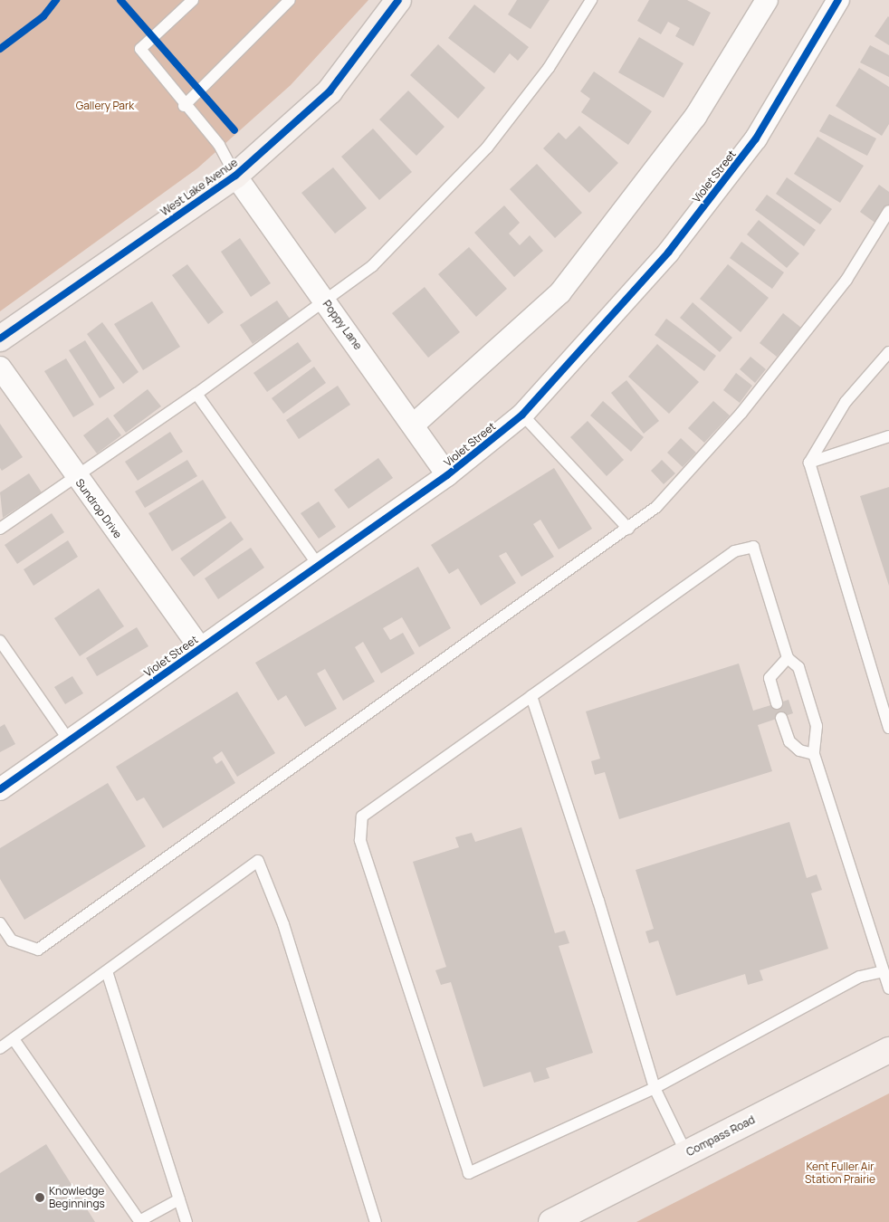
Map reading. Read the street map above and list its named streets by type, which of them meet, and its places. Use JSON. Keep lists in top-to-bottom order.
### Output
{
  "streets": {
    "street": [
      "Violet Street",
      "West Lake Avenue",
      "Poppy Lane",
      "Sundrop Drive",
      "Compass Road"
    ]
  },
  "crossings": [
    ["Violet Street", "Poppy Lane"],
    ["Violet Street", "Sundrop Drive"],
    ["West Lake Avenue", "Poppy Lane"]
  ],
  "parks": ["Gallery Park", "Kent Fuller Air Station Prairie"],
  "places": ["Knowledge Beginnings"]
}
